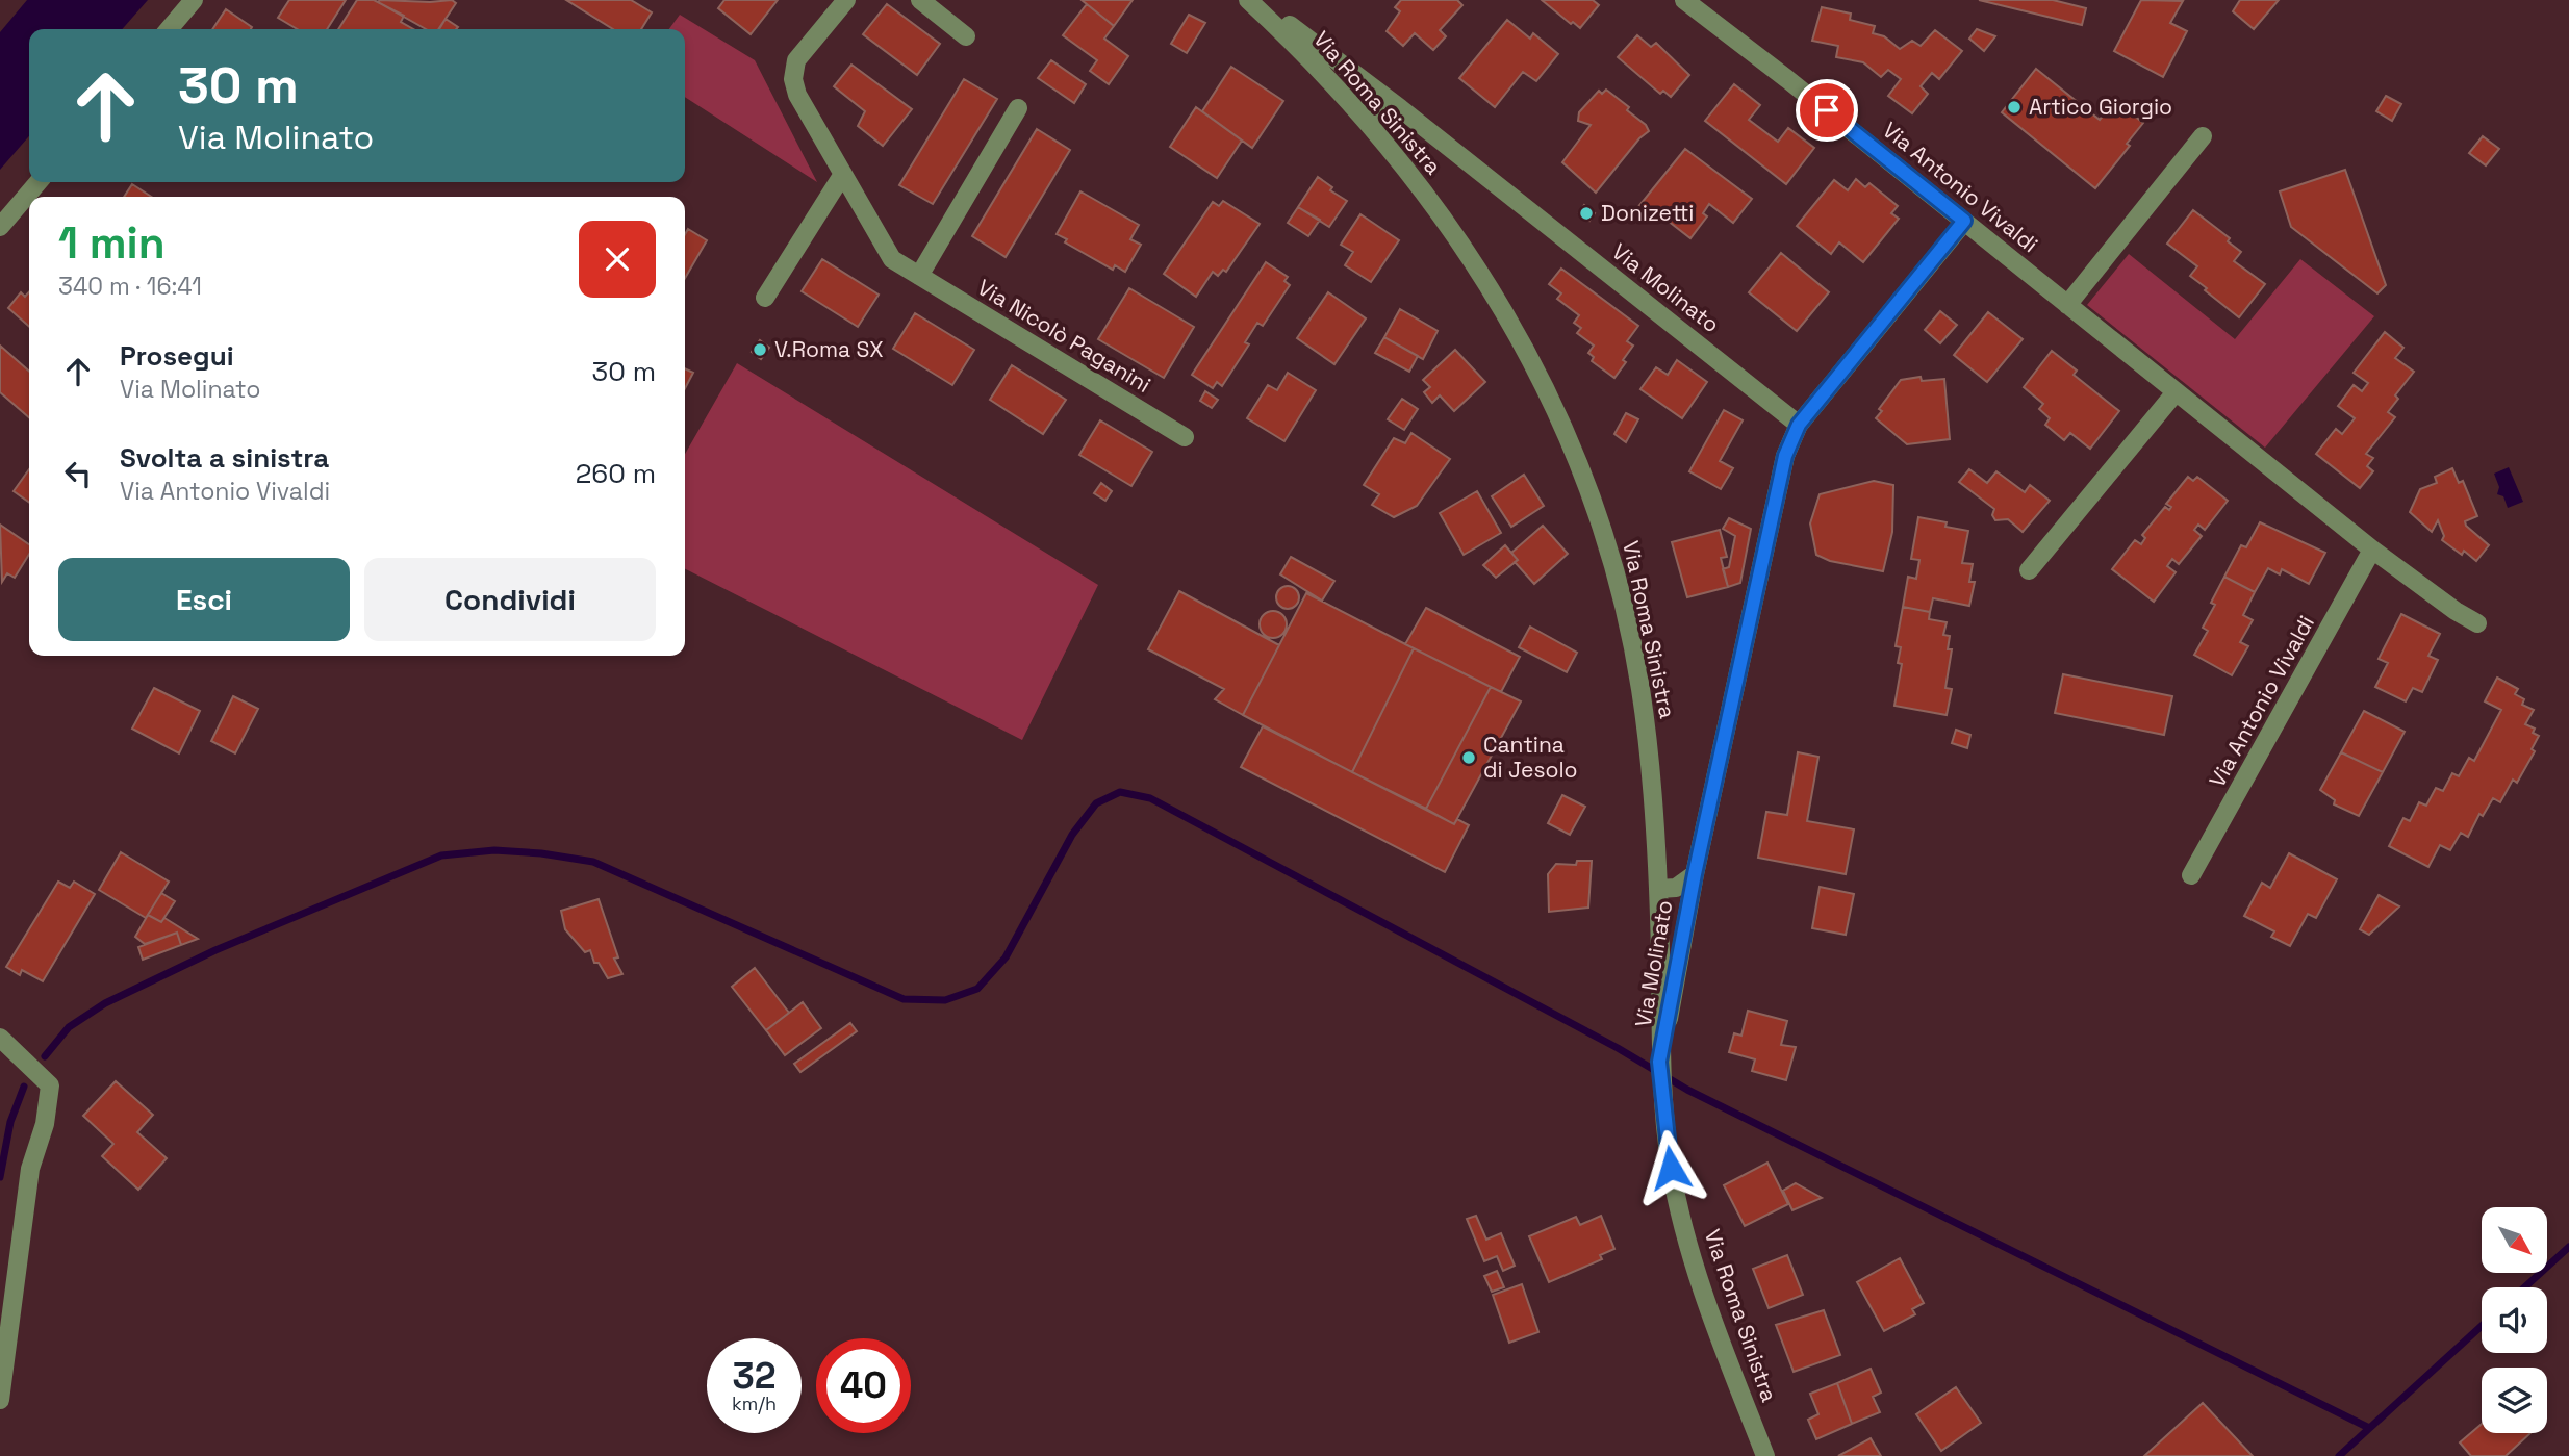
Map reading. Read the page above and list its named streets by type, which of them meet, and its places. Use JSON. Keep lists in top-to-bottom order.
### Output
{
  "streets": {
    "street": [
      "Via Roma Sinistra",
      "Via Antonio Vivaldi",
      "Via Molinato",
      "Via Nicolò Paganini"
    ]
  },
  "crossings": [
    ["Via Roma Sinistra", "Via Molinato"],
    ["Via Antonio Vivaldi", "Via Molinato"]
  ],
  "places": [
    "Artico Giorgio",
    "Donizetti",
    "V.Roma SX",
    "Cantina di Jesolo"
  ],
  "north": "bottom right",
  "page": {
    "turn": ["30 m", "Via Molinato"],
    "heading": ["1 min", "340 m · 16:41"],
    "list": [
      {
        "name": "Prosegui",
        "note": "Via Molinato",
        "value": "30 m"
      },
      {
        "name": "Svolta a sinistra",
        "note": "Via Antonio Vivaldi",
        "value": "260 m"
      }
    ],
    "buttons": ["Esci", "Condividi"],
    "speed": "32 km/h",
    "limit": "40"
  }
}
